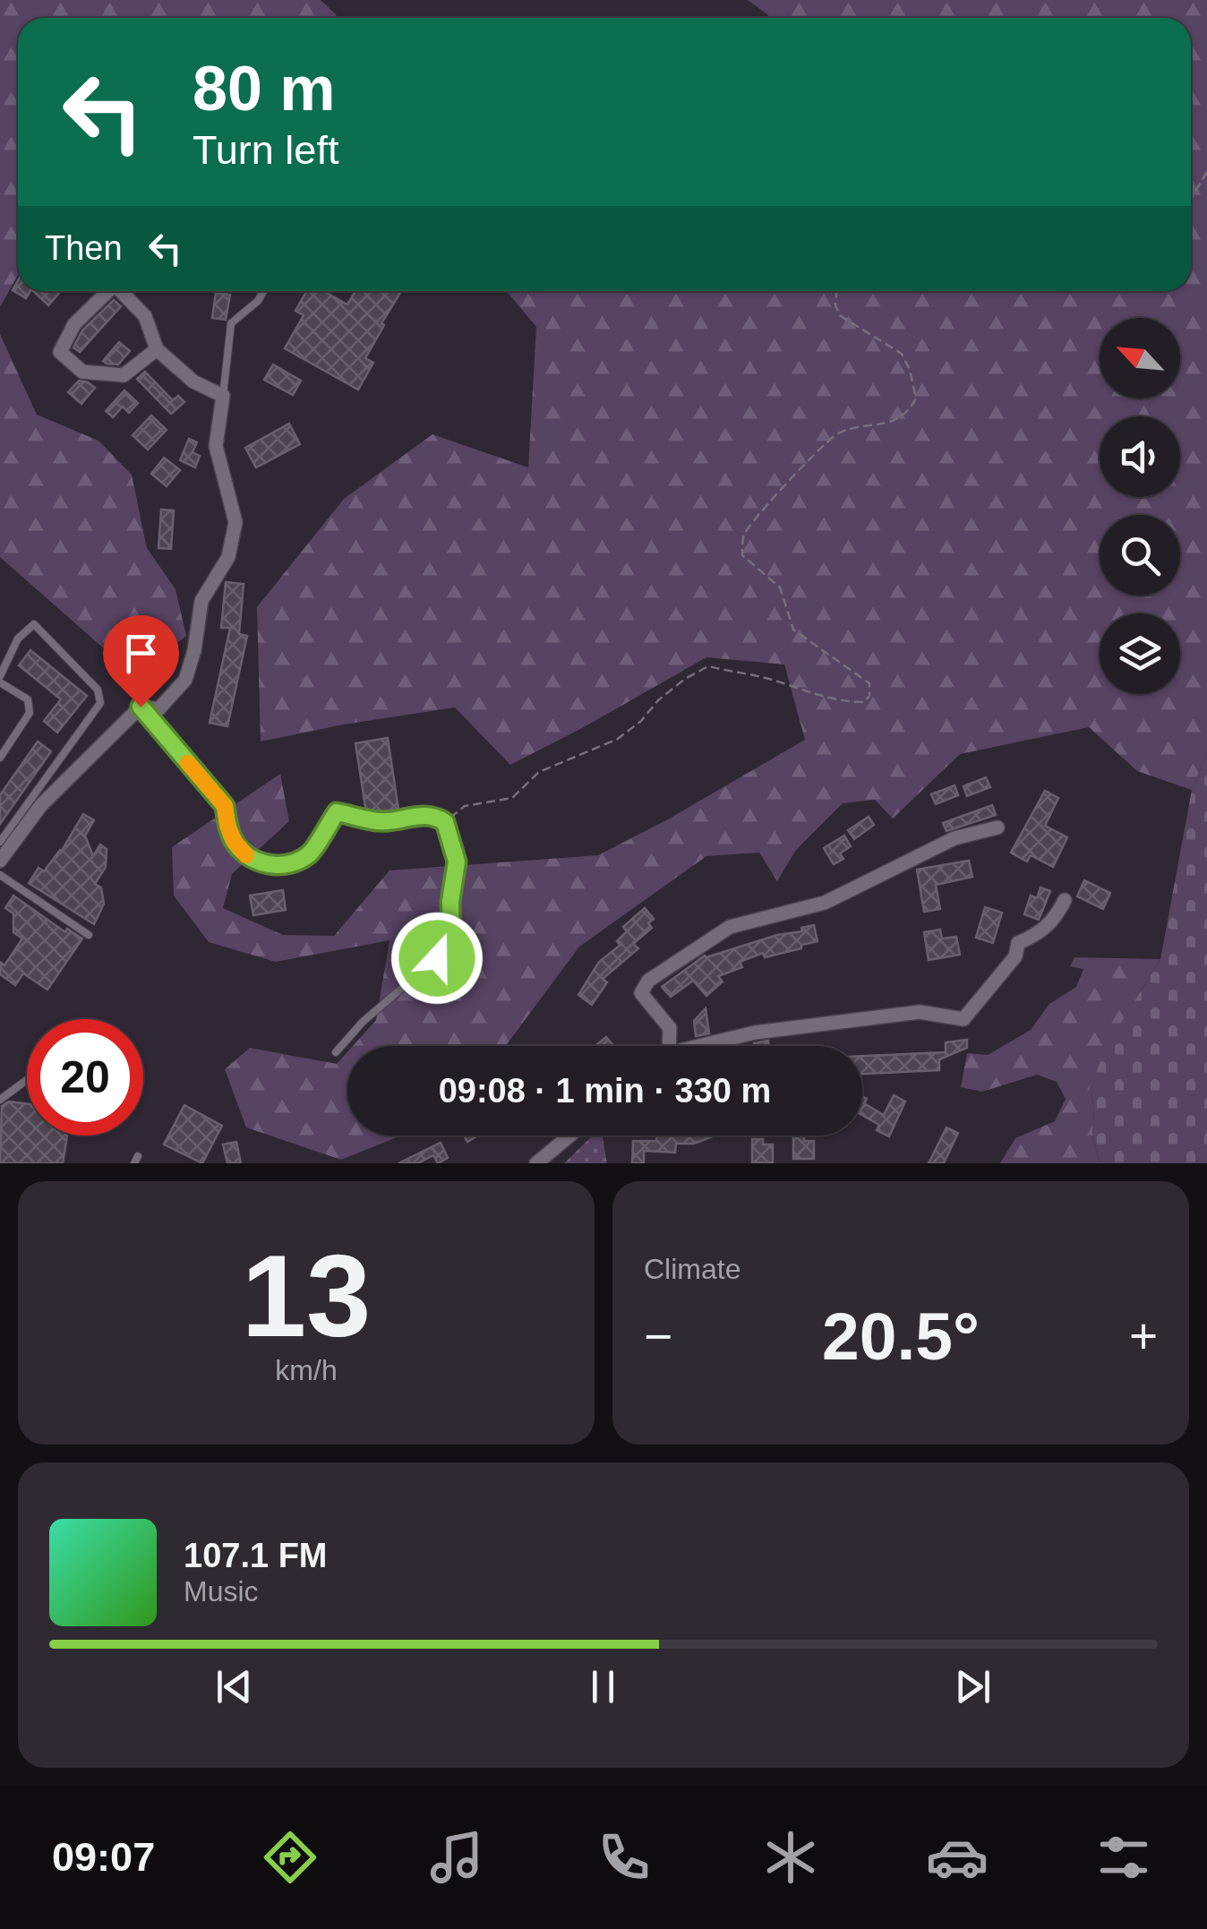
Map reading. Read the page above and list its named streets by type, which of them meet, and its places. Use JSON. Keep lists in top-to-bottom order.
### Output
{
  "north": "top left",
  "page": {
    "turn": ["80 m", "Turn left"],
    "then": "Then",
    "limit": "20",
    "trip": "09:08 · 1 min · 330 m",
    "tile": [
      ["13", "km/h"],
      "Climate"
    ],
    "heat": ["−", "20.5°", "+"],
    "song": ["107.1 FM", "Music"],
    "tabs": "09:07"
  }
}
